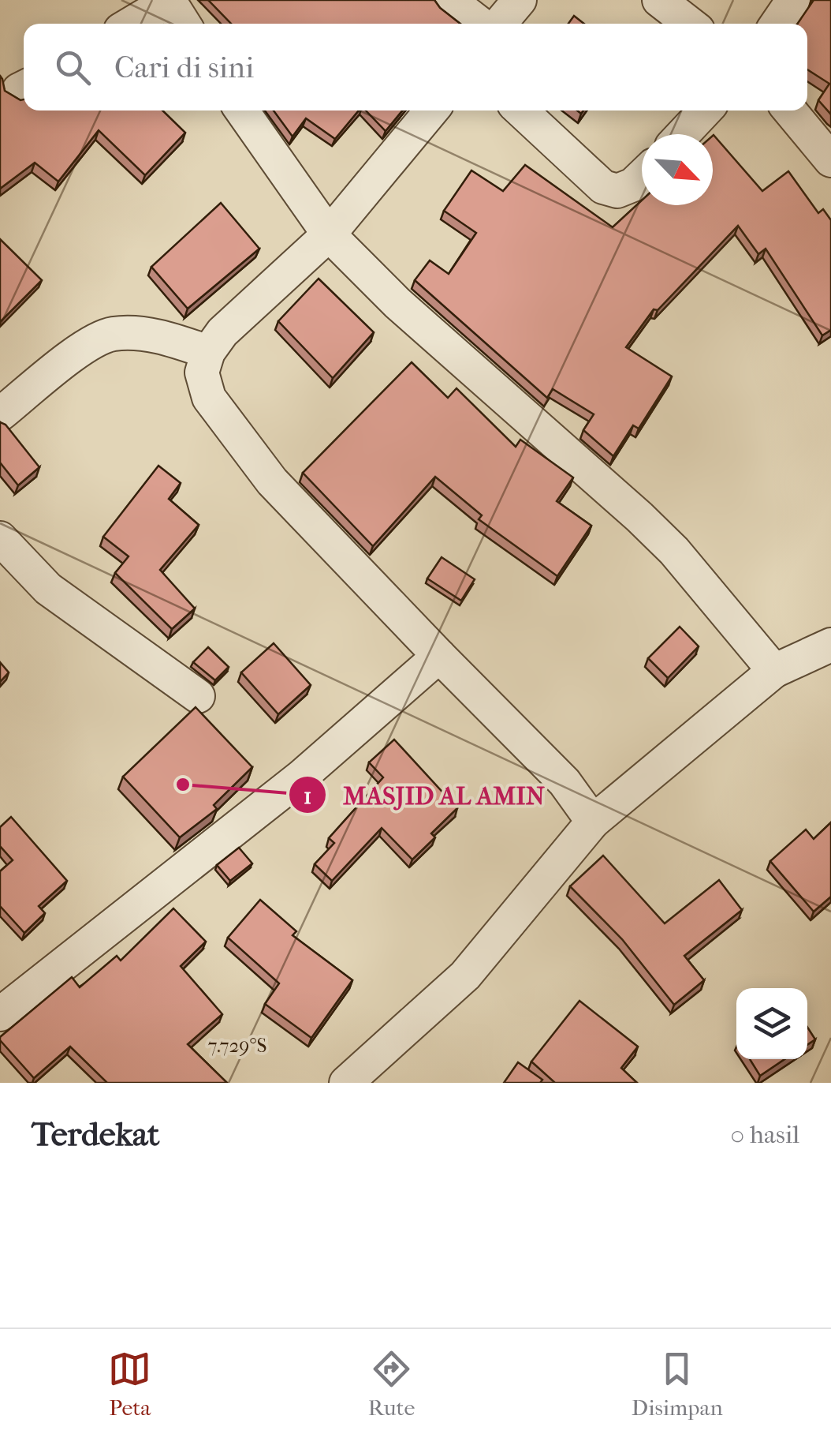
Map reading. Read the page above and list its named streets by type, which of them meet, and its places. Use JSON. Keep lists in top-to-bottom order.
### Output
{
  "places": ["MASJID AL AMIN"],
  "north": "bottom right",
  "page": {
    "search": "Cari di sini",
    "heading": ["Terdekat", "0 hasil"],
    "nav": ["Peta", "Rute", "Disimpan"]
  },
  "coordinates": ["7.729°S"]
}
